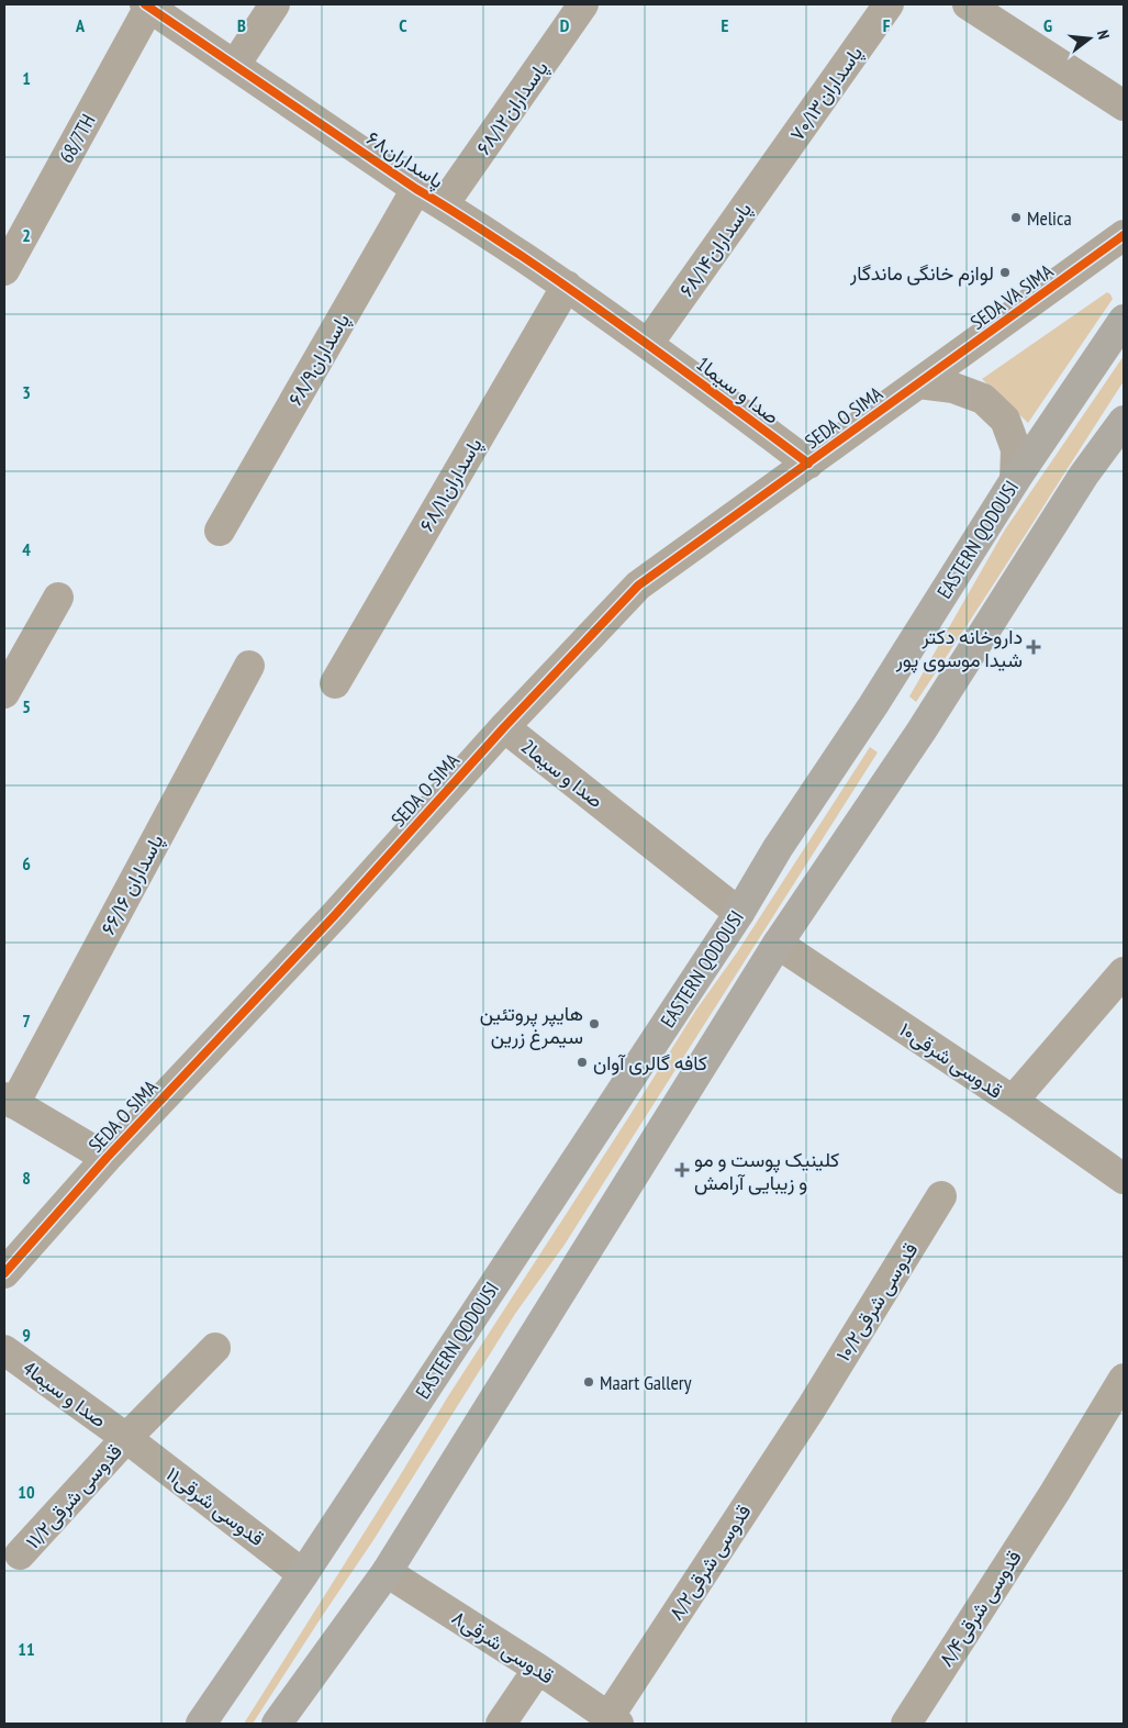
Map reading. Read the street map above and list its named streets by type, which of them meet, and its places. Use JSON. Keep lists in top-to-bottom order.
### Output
{
  "streets": {
    "main road": ["EASTERN QODOUSI"],
    "street": [
      "پاسداران۷۰/۱۳",
      "پاسداران۶۸/۱۲",
      "68/7TH",
      "پاسداران۶۸",
      "پاسداران۶۸/۱۴",
      "SEDA VA SIMA",
      "پاسداران۶۸/۹",
      "1صدا و سیما",
      "SEDA O SIMA",
      "پاسداران۶۸/۱۱",
      "2صدا و سیما",
      "پاسداران ۶۶/۱۶",
      "قدوسی شرقی۱۰",
      "قدوسی شرقی۱۰/۲",
      "4صدا و سیما",
      "قدوسی شرقی۱۱/۲",
      "قدوسی شرقی۱۱",
      "قدوسی شرقی۸/۲",
      "قدوسی شرقی۸/۴",
      "قدوسی شرقی۸"
    ]
  },
  "crossings": [
    ["پاسداران۷۰/۱۳", "پاسداران۶۸/۱۴"],
    ["پاسداران۶۸/۱۲", "پاسداران۶۸"],
    ["68/7TH", "پاسداران۶۸"],
    ["پاسداران۶۸", "پاسداران۶۸/۱۴"],
    ["پاسداران۶۸", "پاسداران۶۸/۹"],
    ["پاسداران۶۸", "1صدا و سیما"],
    ["پاسداران۶۸", "پاسداران۶۸/۱۱"],
    ["پاسداران۶۸/۱۴", "1صدا و سیما"],
    ["SEDA VA SIMA", "SEDA O SIMA"],
    ["1صدا و سیما", "SEDA O SIMA"],
    ["SEDA O SIMA", "2صدا و سیما"],
    ["EASTERN QODOUSI", "2صدا و سیما"],
    ["EASTERN QODOUSI", "قدوسی شرقی۱۱"],
    ["قدوسی شرقی۱۰/۲", "قدوسی شرقی۸/۲"],
    ["4صدا و سیما", "قدوسی شرقی۱۱/۲"],
    ["4صدا و سیما", "قدوسی شرقی۱۱"],
    ["قدوسی شرقی۱۱/۲", "قدوسی شرقی۱۱"],
    ["قدوسی شرقی۸/۲", "قدوسی شرقی۸"]
  ],
  "places": {
    "other": [
      "Melica",
      "لوازم خانگی ماندگار",
      "هایپر پروتئین سیمرغ زرین",
      "کافه گالری آوان",
      "Maart Gallery"
    ],
    "health": ["داروخانه دکتر شیدا موسوی پور", "کلینیک پوست و مو و زیبایی آرامش"]
  },
  "north": "right",
  "grid": {
    "columns": [
      "A",
      "B",
      "C",
      "D",
      "E",
      "F",
      "G"
    ],
    "rows": [
      "1",
      "2",
      "3",
      "4",
      "5",
      "6",
      "7",
      "8",
      "9",
      "10",
      "11"
    ]
  }
}
